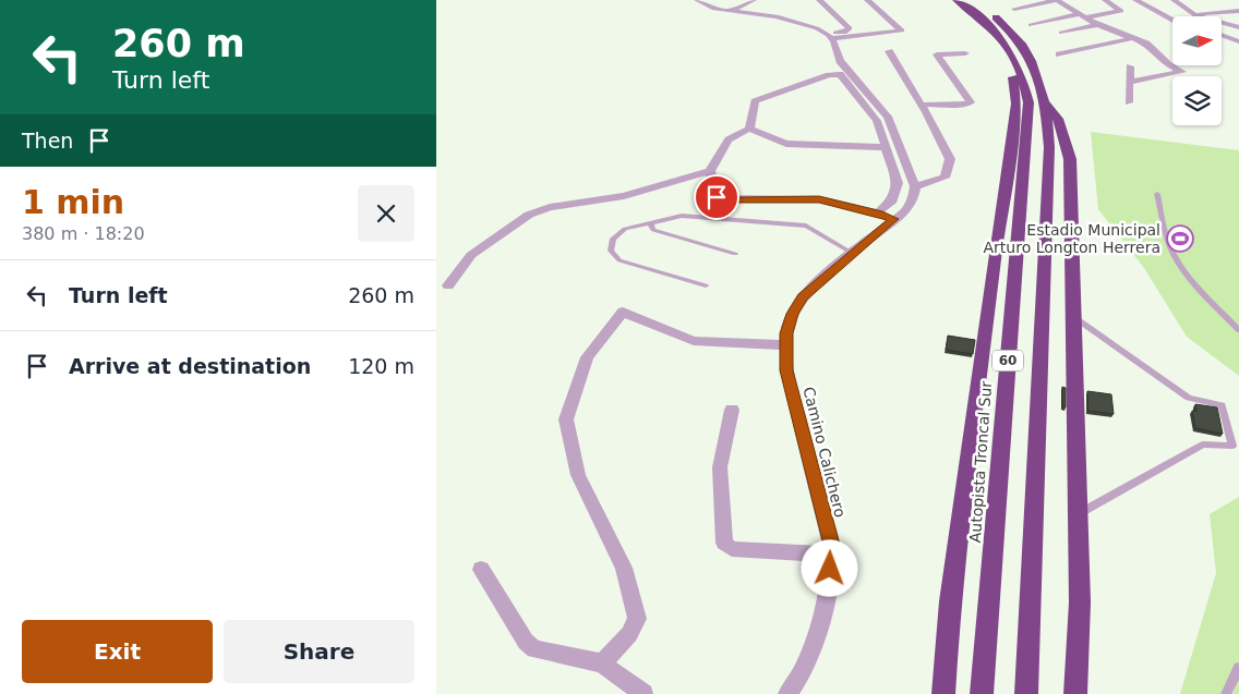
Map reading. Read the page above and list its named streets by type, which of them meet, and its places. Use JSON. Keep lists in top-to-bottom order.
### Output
{
  "streets": {
    "highway": ["60", "Autopista Troncal Sur"],
    "street": ["Camino Calichero"]
  },
  "places": {
    "sports": ["Estadio Municipal Arturo Longton Herrera"]
  },
  "north": "right",
  "page": {
    "turn": ["260 m", "Turn left"],
    "then": "Then",
    "heading": ["1 min", "380 m · 18:20"],
    "list": [
      {
        "name": "Turn left",
        "value": "260 m"
      },
      {
        "name": "Arrive at destination",
        "value": "120 m"
      }
    ],
    "buttons": ["Exit", "Share"]
  }
}
